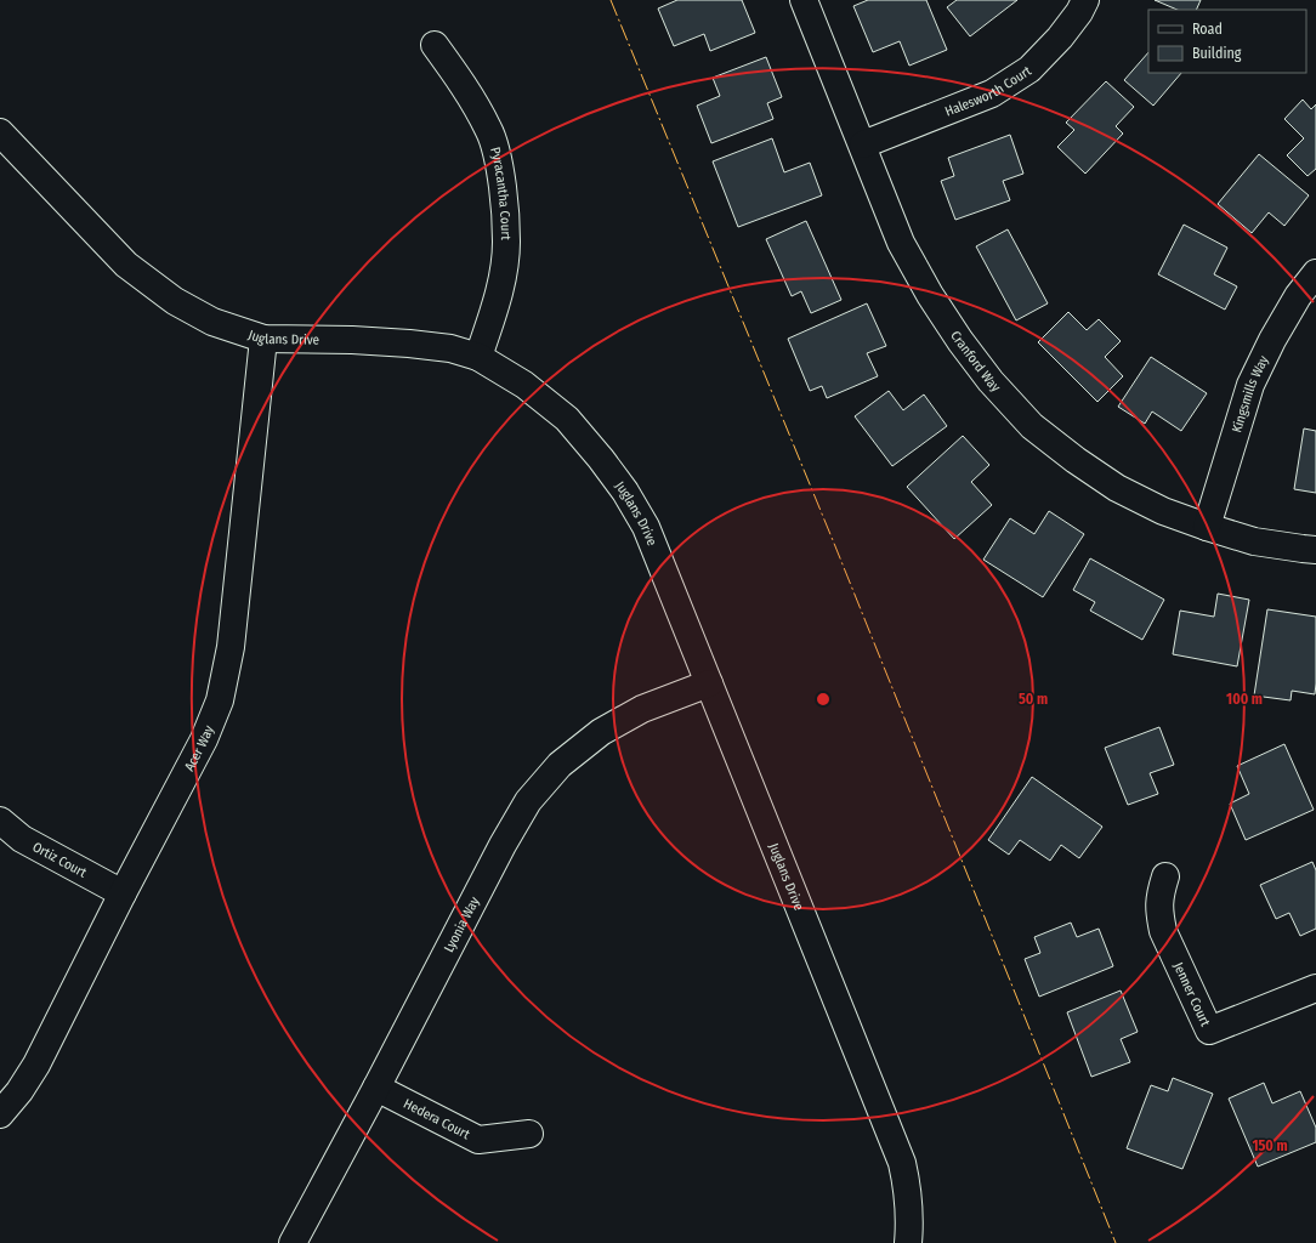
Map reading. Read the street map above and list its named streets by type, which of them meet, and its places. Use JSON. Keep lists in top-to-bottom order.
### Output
{
  "streets": {
    "street": [
      "Halesworth Court",
      "Pyracantha Court",
      "Juglans Drive",
      "Cranford Way",
      "Kingsmills Way",
      "Acer Way",
      "Ortiz Court",
      "Lyonia Way",
      "Jenner Court",
      "Hedera Court"
    ]
  },
  "crossings": [
    ["Halesworth Court", "Cranford Way"],
    ["Pyracantha Court", "Juglans Drive"],
    ["Juglans Drive", "Acer Way"],
    ["Juglans Drive", "Lyonia Way"],
    ["Cranford Way", "Kingsmills Way"],
    ["Acer Way", "Ortiz Court"],
    ["Lyonia Way", "Hedera Court"]
  ],
  "legend": ["Road", "Building"],
  "rings": ["50 m", "100 m", "150 m"]
}
